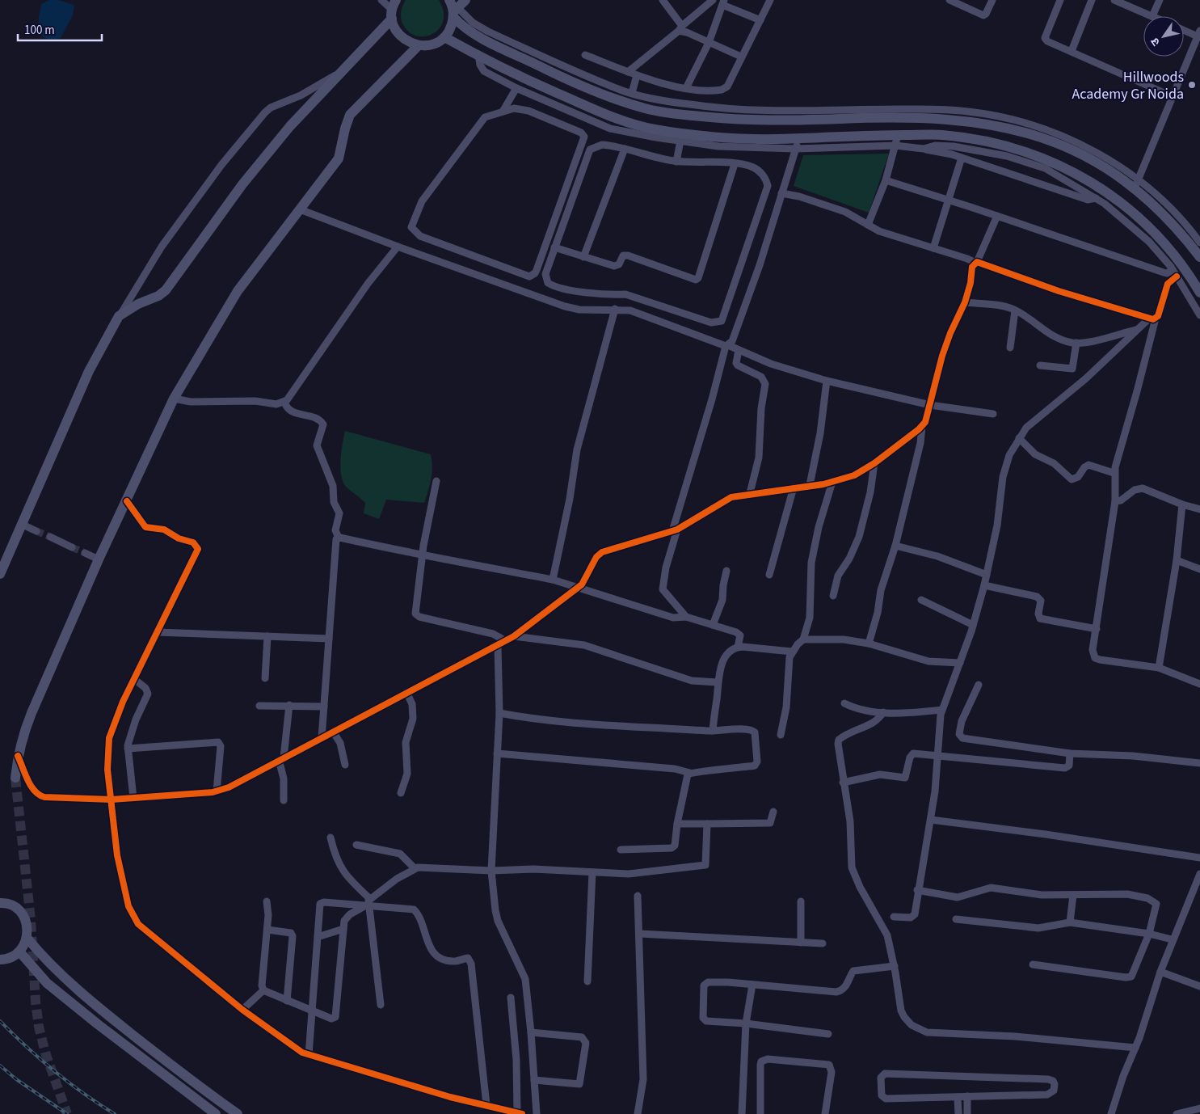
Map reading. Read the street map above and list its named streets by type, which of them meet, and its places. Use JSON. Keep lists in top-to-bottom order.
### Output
{
  "places": ["Hillwoods Academy Gr Noida"],
  "scale_bar": "100 m",
  "north": "bottom left"
}
